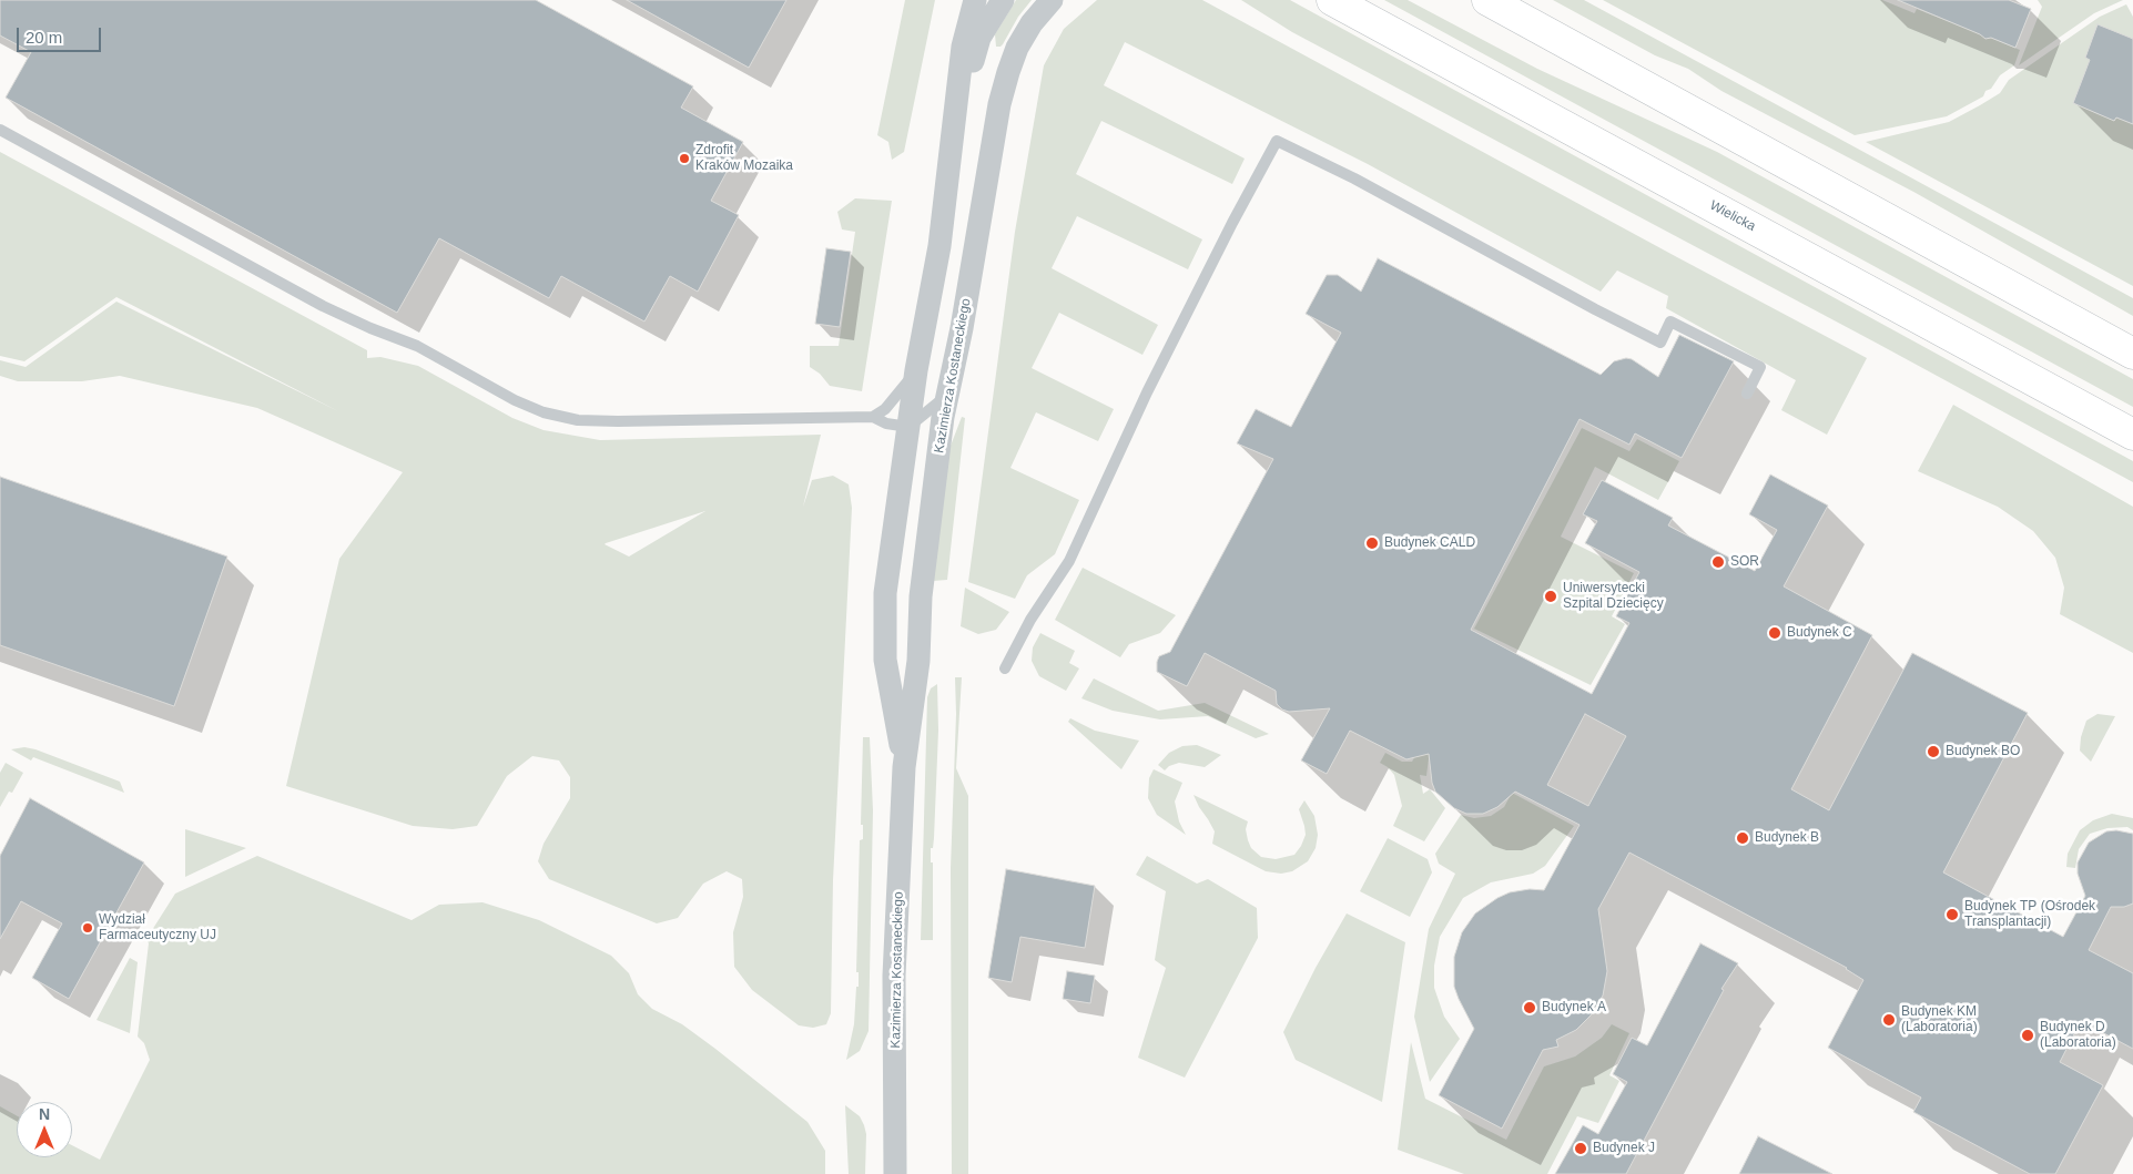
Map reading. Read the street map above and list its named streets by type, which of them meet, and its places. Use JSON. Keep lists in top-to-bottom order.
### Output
{
  "streets": {
    "main road": ["Wielicka"],
    "street": ["Kazimierza Kostaneckiego"]
  },
  "places": [
    "Zdrofit Kraków Mozaika",
    "Budynek CALD",
    "SOR",
    "Uniwersytecki Szpital Dziecięcy",
    "Budynek C",
    "Budynek BO",
    "Budynek B",
    "Budynek TP (Ośrodek Transplantacji)",
    "Wydział Farmaceutyczny UJ",
    "Budynek A",
    "Budynek KM (Laboratoria)",
    "Budynek D (Laboratoria)",
    "Budynek J"
  ],
  "scale_bar": "20 m",
  "north": "top"
}
